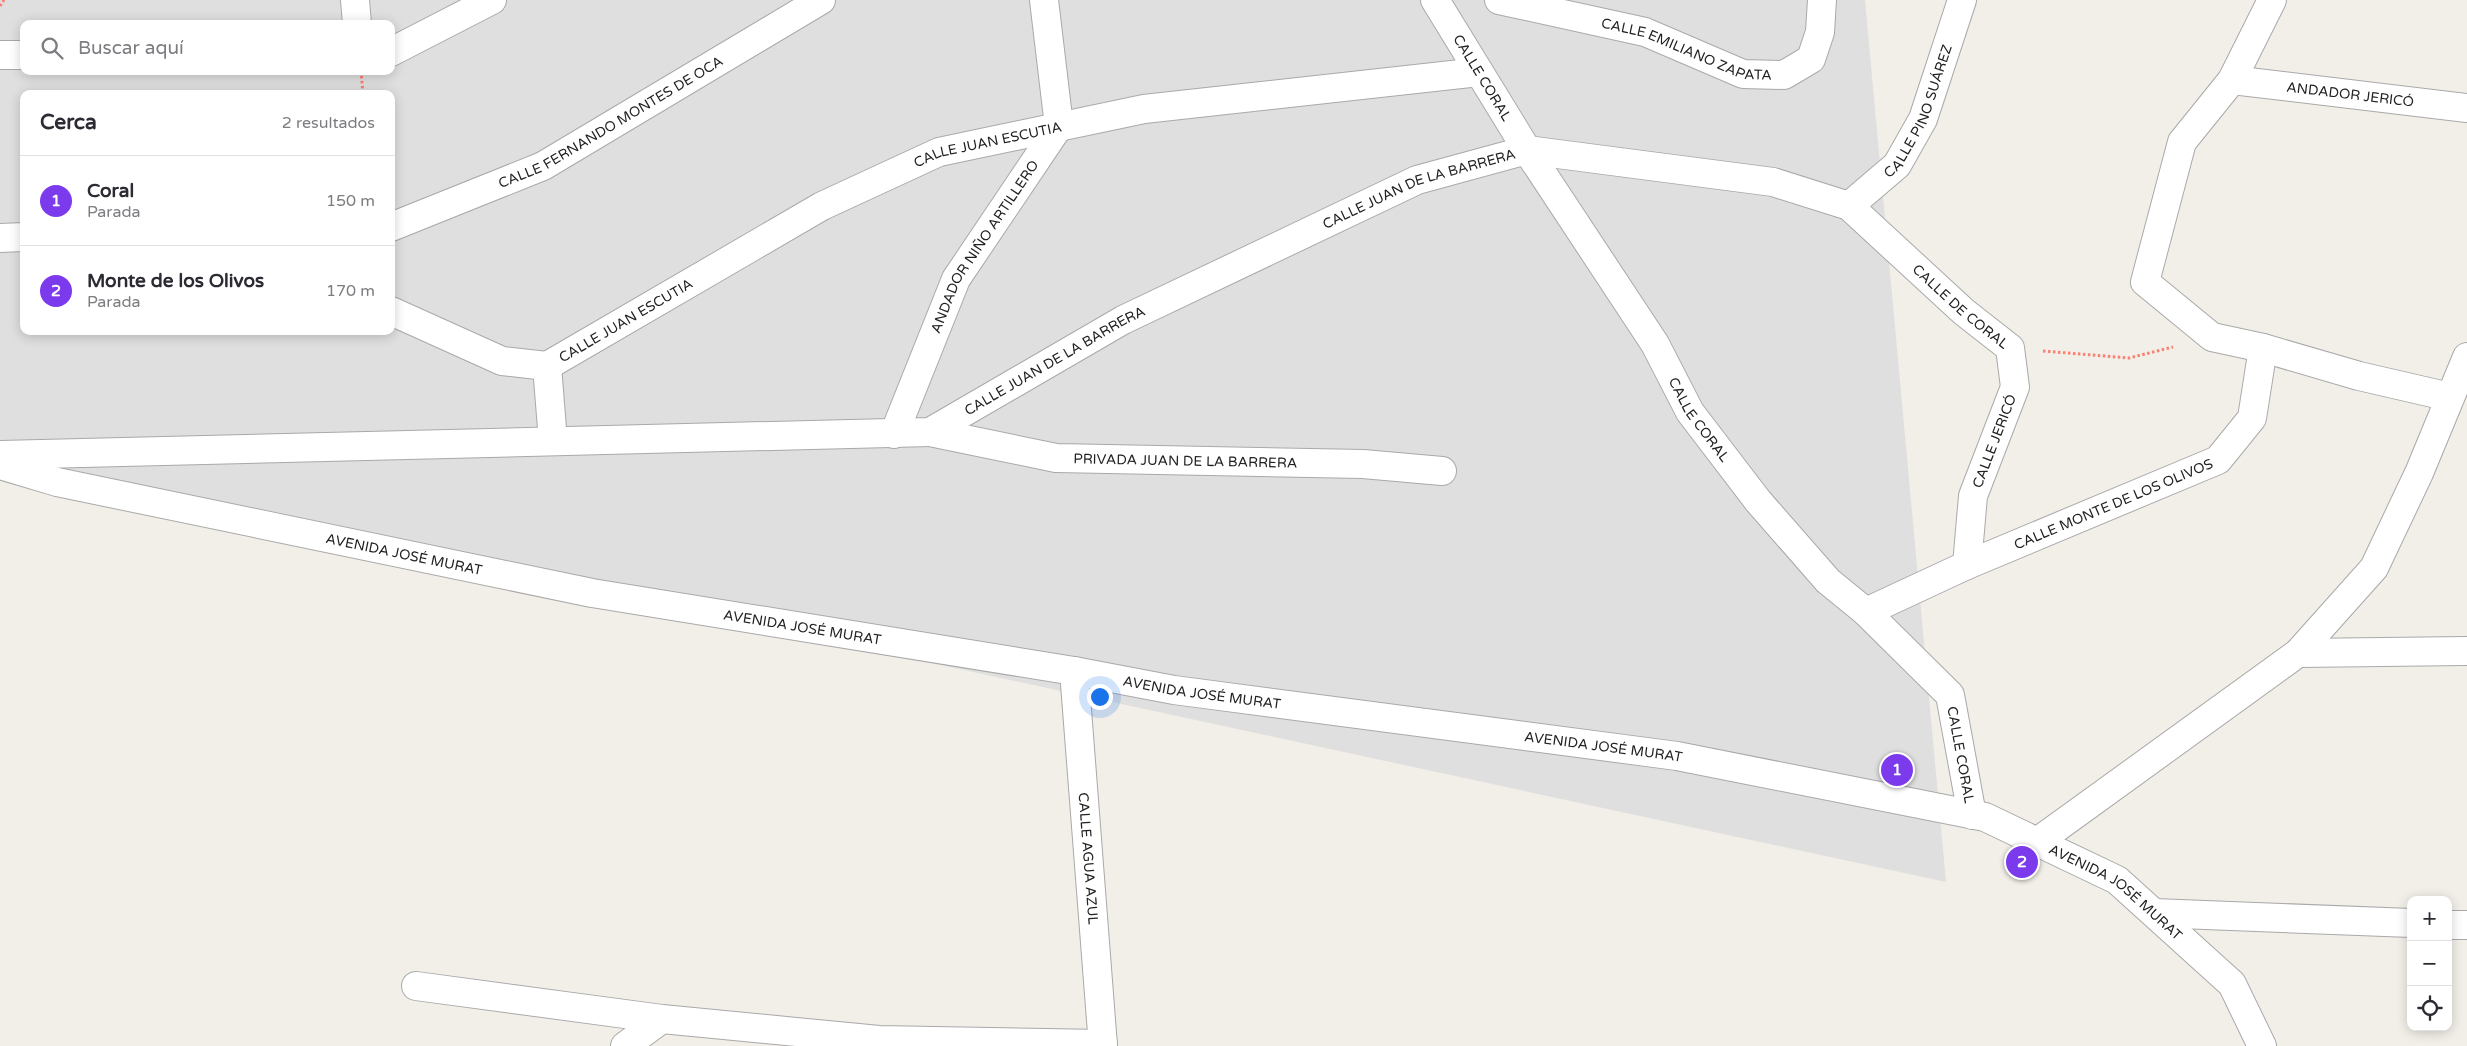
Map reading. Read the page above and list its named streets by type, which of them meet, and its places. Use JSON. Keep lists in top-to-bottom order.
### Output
{
  "streets": {
    "street": [
      "CALLE EMILIANO ZAPATA",
      "CALLE CORAL",
      "ANDADOR JERICÓ",
      "CALLE PINO SUÁREZ",
      "CALLE FERNANDO MONTES DE OCA",
      "CALLE JUAN ESCUTIA",
      "CALLE JUAN DE LA BARRERA",
      "ANDADOR NIÑO ARTILLERO",
      "CALLE DE CORAL",
      "CALLE JERICÓ",
      "PRIVADA JUAN DE LA BARRERA",
      "CALLE MONTE DE LOS OLIVOS",
      "AVENIDA JOSÉ MURAT",
      "CALLE AGUA AZUL"
    ]
  },
  "crossings": [
    ["CALLE CORAL", "CALLE JUAN ESCUTIA"],
    ["CALLE CORAL", "CALLE JUAN DE LA BARRERA"],
    ["CALLE CORAL", "CALLE MONTE DE LOS OLIVOS"],
    ["CALLE CORAL", "AVENIDA JOSÉ MURAT"],
    ["CALLE PINO SUÁREZ", "CALLE DE CORAL"],
    ["CALLE JUAN ESCUTIA", "CALLE JUAN DE LA BARRERA"],
    ["CALLE JUAN ESCUTIA", "ANDADOR NIÑO ARTILLERO"],
    ["CALLE JUAN DE LA BARRERA", "ANDADOR NIÑO ARTILLERO"],
    ["CALLE JUAN DE LA BARRERA", "PRIVADA JUAN DE LA BARRERA"],
    ["CALLE DE CORAL", "CALLE JERICÓ"],
    ["CALLE JERICÓ", "CALLE MONTE DE LOS OLIVOS"],
    ["AVENIDA JOSÉ MURAT", "CALLE AGUA AZUL"]
  ],
  "page": {
    "search": "Buscar aquí",
    "heading": ["Cerca", "2 resultados"],
    "list": [
      {
        "mark": "1",
        "name": "Coral",
        "note": "Parada",
        "value": "150 m"
      },
      {
        "mark": "2",
        "name": "Monte de los Olivos",
        "note": "Parada",
        "value": "170 m"
      }
    ],
    "pins": ["1", "2"],
    "map_buttons": ["+", "−"]
  }
}
